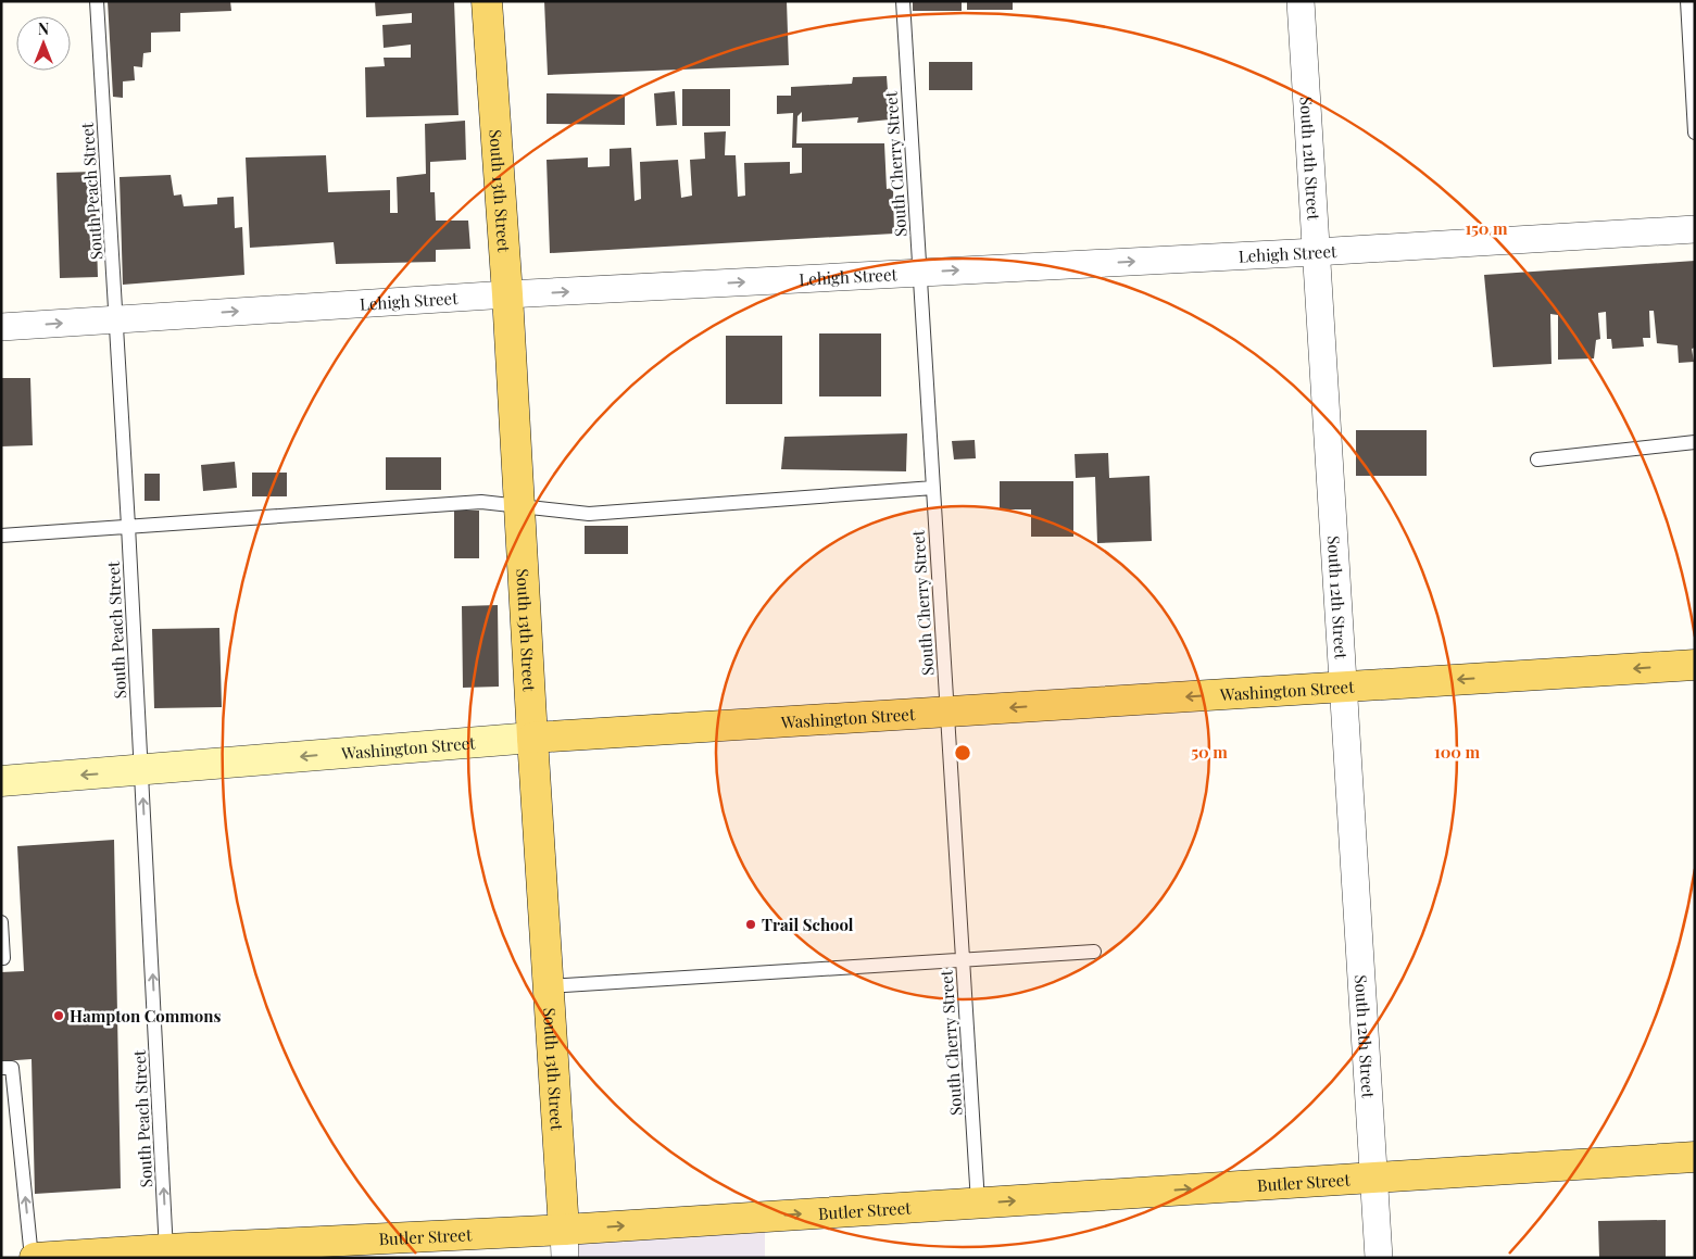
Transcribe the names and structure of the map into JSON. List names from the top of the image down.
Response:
{
  "streets": {
    "main road": ["South 13th Street", "Washington Street", "Butler Street"],
    "street": ["South 12th Street", "Lehigh Street"],
    "lane": ["South Cherry Street", "South Peach Street"]
  },
  "crossings": [
    ["South 12th Street", "Lehigh Street"],
    ["South 12th Street", "Washington Street"],
    ["South 12th Street", "Butler Street"],
    ["South Cherry Street", "Lehigh Street"],
    ["South Cherry Street", "Washington Street"],
    ["South Cherry Street", "Butler Street"],
    ["South 13th Street", "Lehigh Street"],
    ["South 13th Street", "Washington Street"],
    ["South 13th Street", "Butler Street"],
    ["South Peach Street", "Lehigh Street"],
    ["South Peach Street", "Washington Street"],
    ["South Peach Street", "Butler Street"]
  ],
  "one_way": [
    "South Peach Street",
    "Lehigh Street",
    "Washington Street",
    "Butler Street"
  ],
  "places": ["Trail School", "Hampton Commons"],
  "north": "top",
  "rings": ["150 m", "50 m", "100 m"]
}
